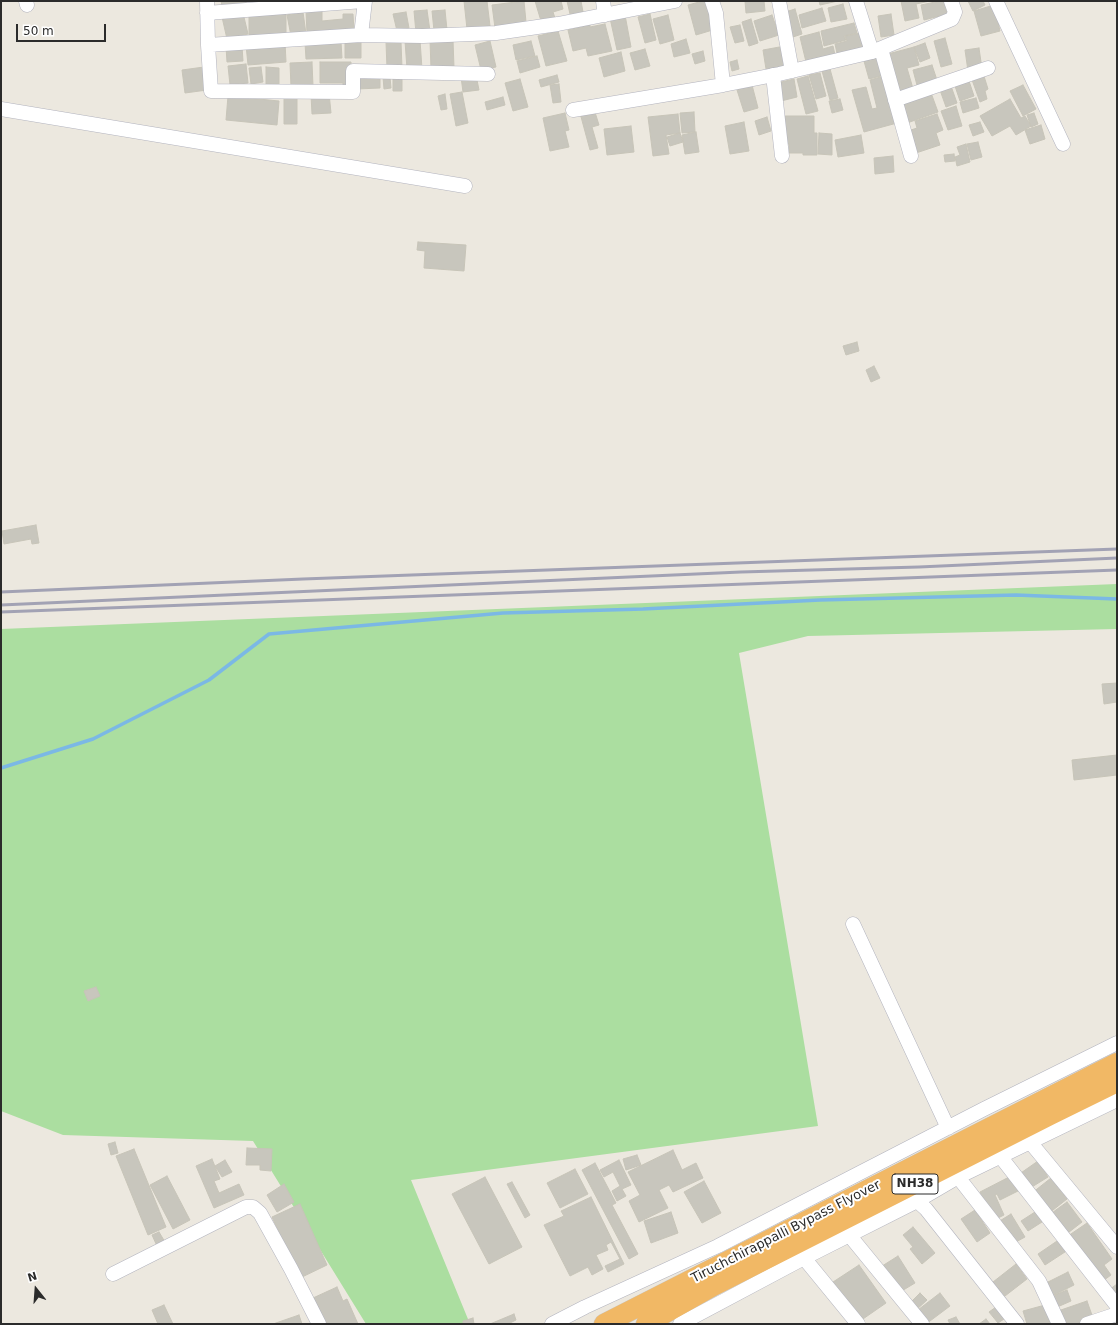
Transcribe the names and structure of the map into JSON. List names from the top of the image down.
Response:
{
  "streets": {
    "highway": ["NH38", "Tiruchchirappalli Bypass Flyover"]
  },
  "scale_bar": "50 m",
  "north": "top"
}
